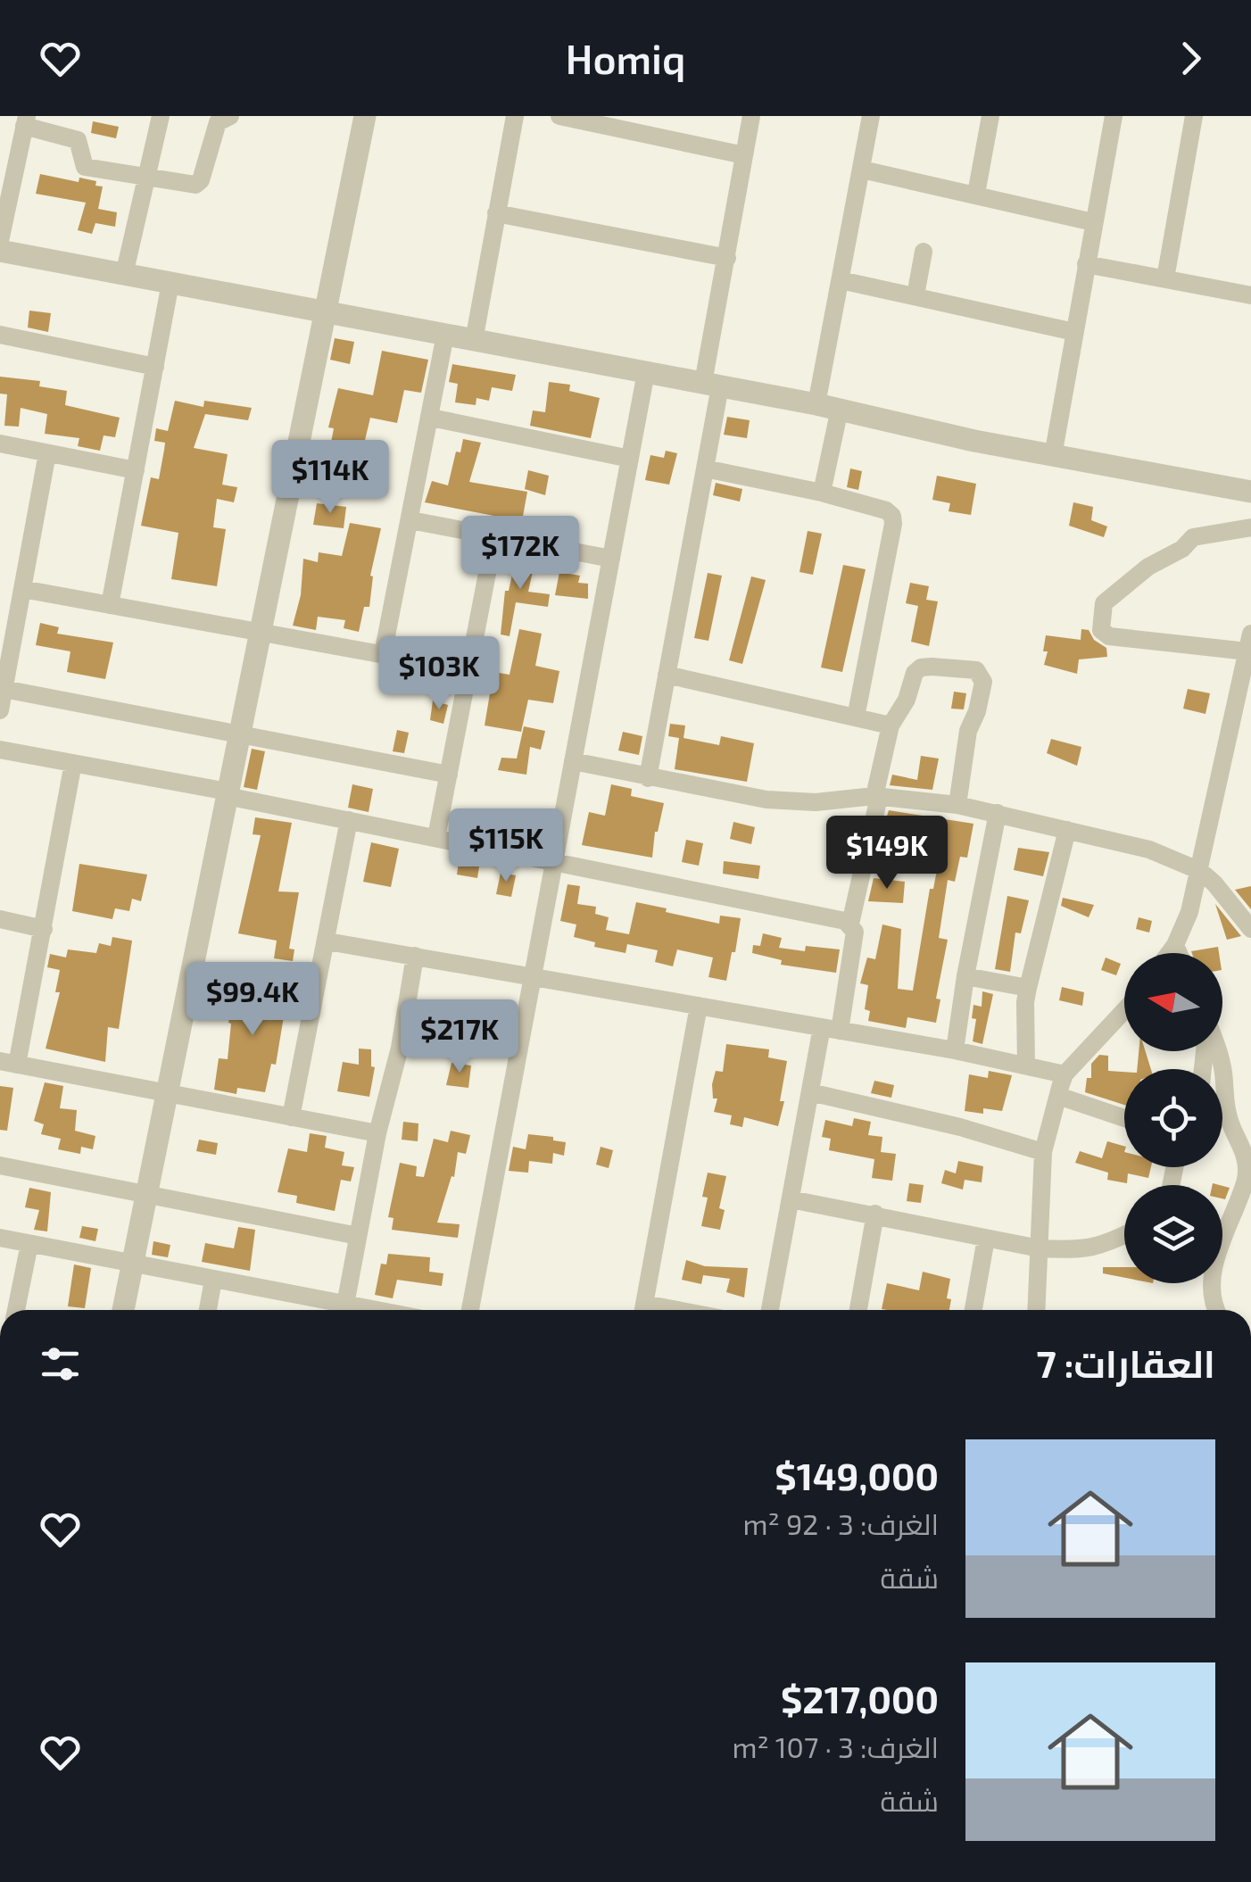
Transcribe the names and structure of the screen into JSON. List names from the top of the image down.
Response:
{
  "north": "left",
  "page": {
    "header": "Homiq",
    "price": [
      "$114K",
      "$172K",
      "$103K",
      "$115K",
      "$149K",
      "$99.4K",
      "$217K"
    ],
    "heading": "العقارات: 7",
    "list": [
      {
        "name": "$149,000",
        "note": "الغرف: 3 · 92 m² · شقة"
      },
      {
        "name": "$217,000",
        "note": "الغرف: 3 · 107 m² · شقة"
      }
    ]
  }
}
